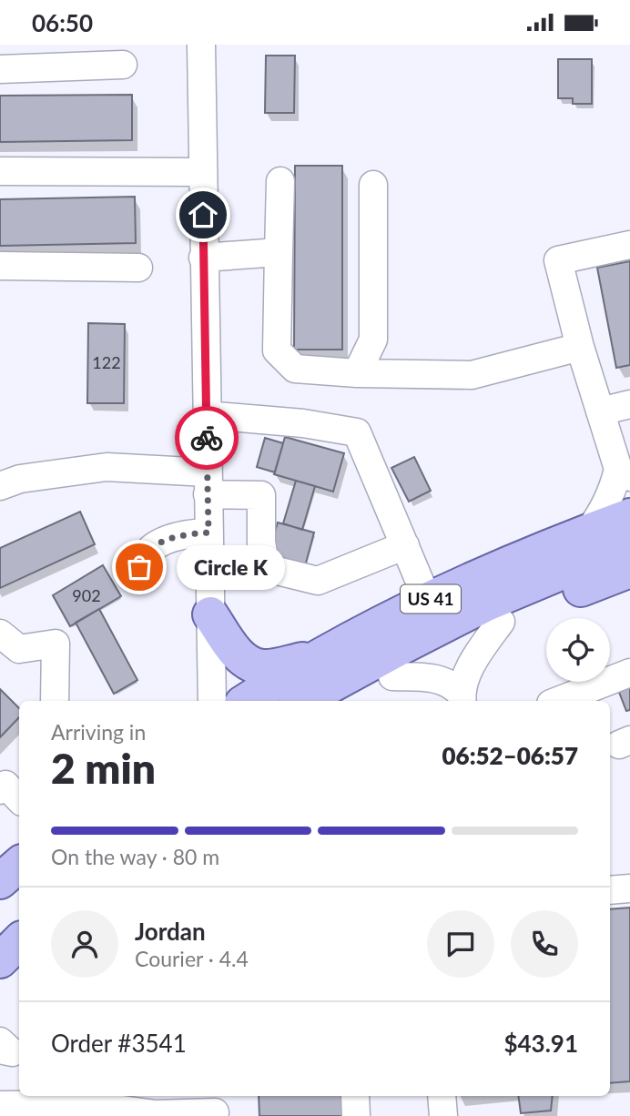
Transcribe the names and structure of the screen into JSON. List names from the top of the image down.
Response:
{
  "streets": {
    "main road": ["US 41"]
  },
  "places": ["Circle K"],
  "house_numbers": ["122", "902"],
  "page": {
    "status": "06:50",
    "bubble": "Circle K",
    "heading": ["2 min", "Arriving in", "06:52–06:57"],
    "panel": [
      "Jordan",
      "Courier · 4.4",
      "Order #3541",
      "$43.91"
    ],
    "bar": "On the way · 80 m"
  }
}
